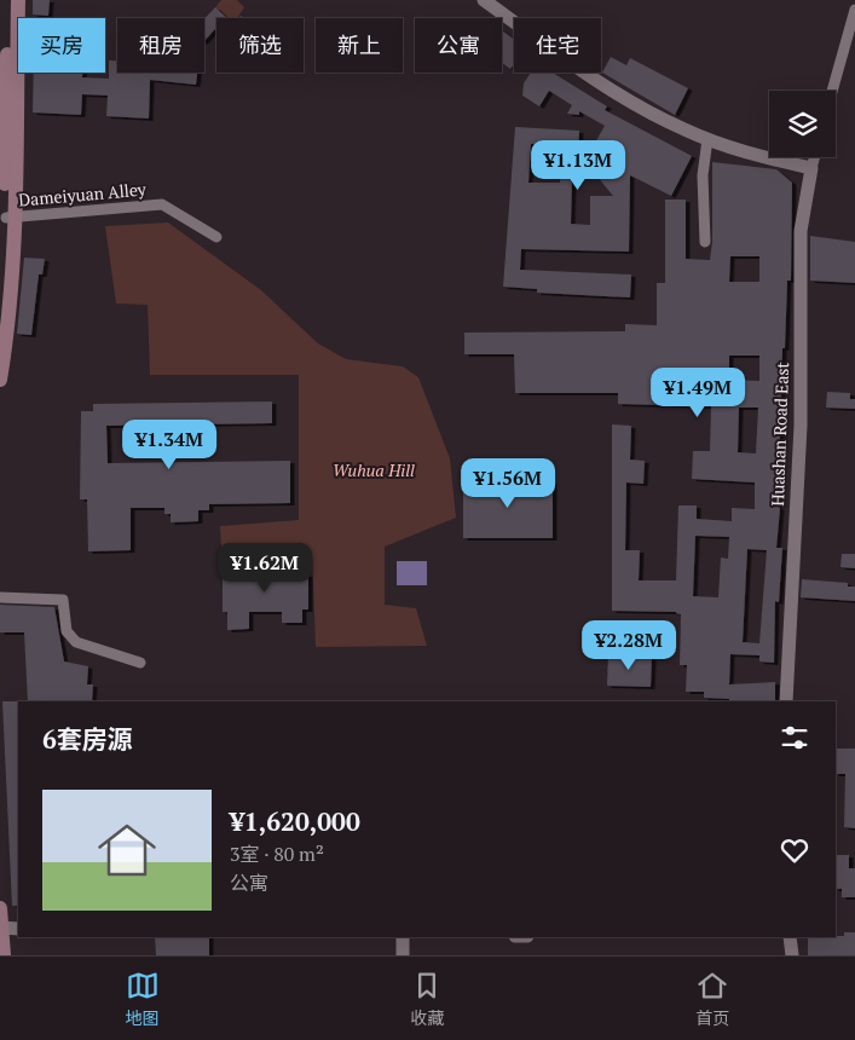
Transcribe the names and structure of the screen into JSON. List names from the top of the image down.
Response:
{
  "streets": {
    "street": ["Dameiyuan Alley", "Huashan Road East"]
  },
  "parks": ["Wuhua Hill"],
  "page": {
    "chip": [
      "买房",
      "租房",
      "筛选",
      "新上",
      "公寓",
      "住宅"
    ],
    "price": [
      "¥1.13M",
      "¥1.49M",
      "¥1.34M",
      "¥1.56M",
      "¥1.62M",
      "¥2.28M"
    ],
    "heading": "6套房源",
    "list": [
      {
        "name": "¥1,620,000",
        "note": "3室 · 80 m² · 公寓"
      }
    ],
    "tabs": ["地图", "收藏", "首页"]
  }
}
